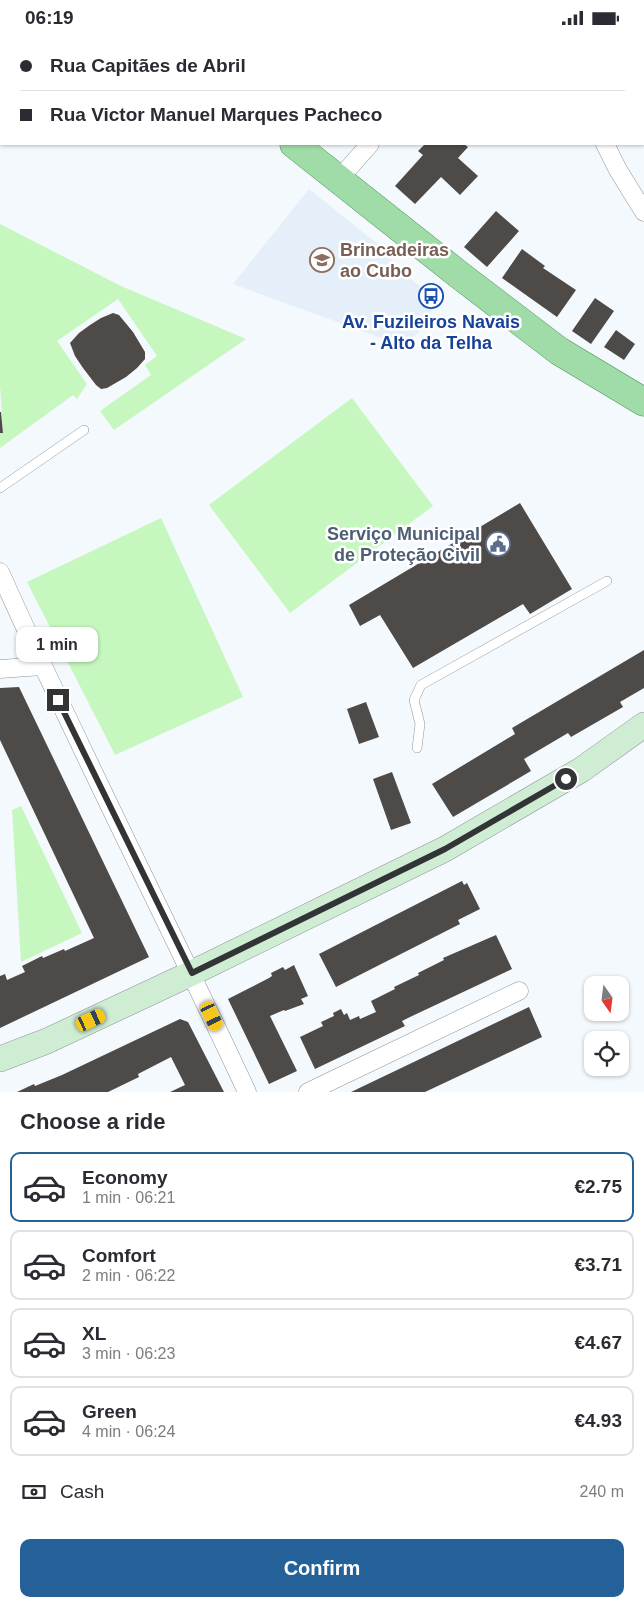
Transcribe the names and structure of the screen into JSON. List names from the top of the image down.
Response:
{
  "places": {
    "school or university": ["Brincadeiras ao Cubo"],
    "bus stop": ["Av. Fuzileiros Navais - Alto da Telha"],
    "public building": ["Serviço Municipal de Proteção Civil"]
  },
  "north": "bottom",
  "page": {
    "status": "06:19",
    "banner": ["Rua Capitães de Abril", "Rua Victor Manuel Marques Pacheco"],
    "bubble": "1 min",
    "heading": "Choose a ride",
    "list": [
      {
        "name": "Economy",
        "note": "1 min · 06:21",
        "value": "€2.75"
      },
      {
        "name": "Comfort",
        "note": "2 min · 06:22",
        "value": "€3.71"
      },
      {
        "name": "XL",
        "note": "3 min · 06:23",
        "value": "€4.67"
      },
      {
        "name": "Green",
        "note": "4 min · 06:24",
        "value": "€4.93"
      }
    ],
    "pay": ["Cash", "240 m"],
    "buttons": "Confirm"
  }
}
